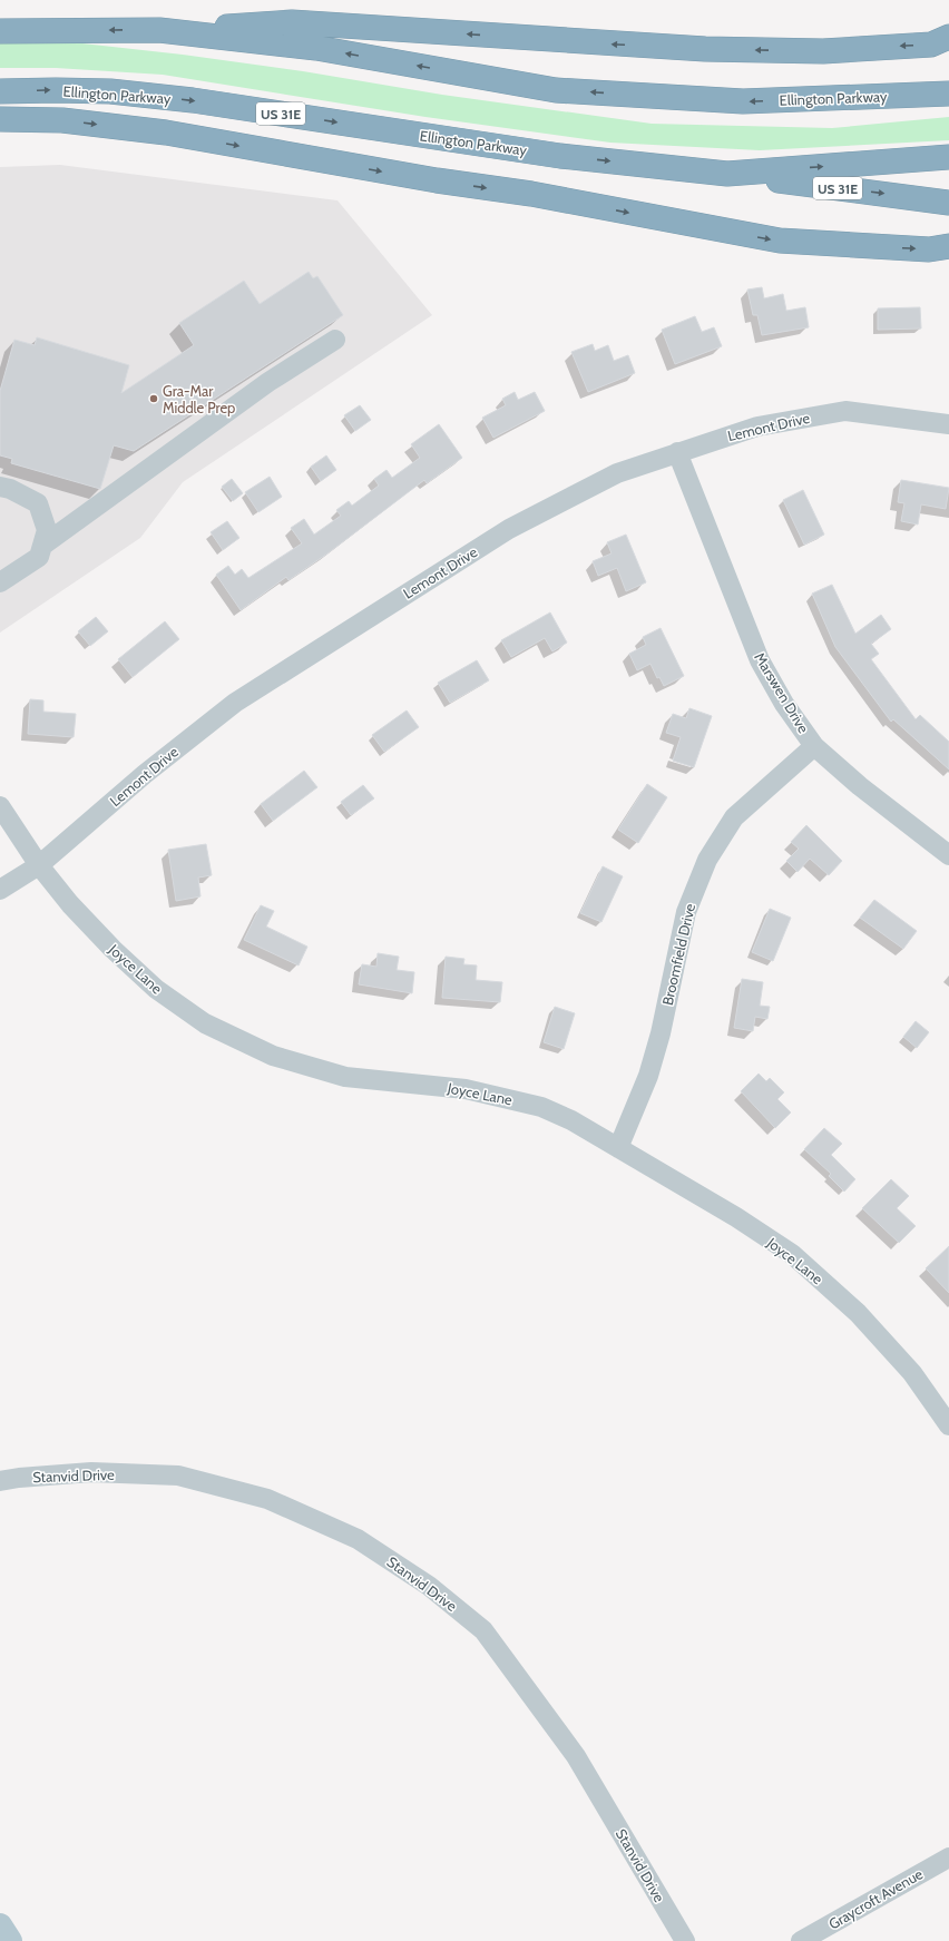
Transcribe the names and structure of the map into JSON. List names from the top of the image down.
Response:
{
  "streets": {
    "highway": ["Ellington Parkway", "US 31E"],
    "street": [
      "Lemont Drive",
      "Marswen Drive",
      "Broomfield Drive",
      "Joyce Lane",
      "Stanvid Drive",
      "Graycroft Avenue"
    ]
  },
  "crossings": [
    ["Ellington Parkway", "US 31E"],
    ["Lemont Drive", "Marswen Drive"],
    ["Lemont Drive", "Joyce Lane"],
    ["Marswen Drive", "Broomfield Drive"],
    ["Broomfield Drive", "Joyce Lane"]
  ],
  "places": ["Gra-Mar Middle Prep"]
}
